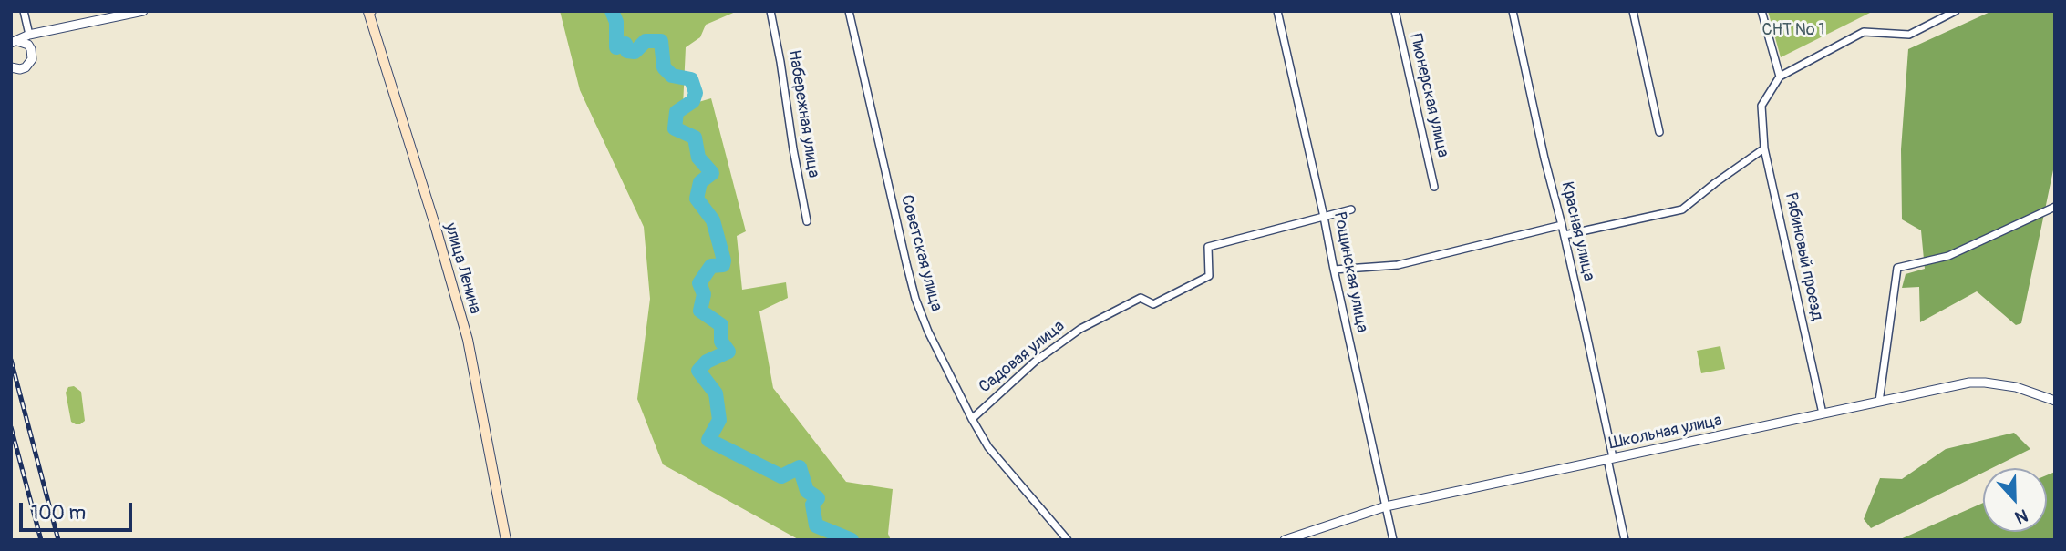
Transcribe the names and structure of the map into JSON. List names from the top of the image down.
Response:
{
  "streets": {
    "main road": ["улица Ленина"],
    "street": [
      "Пионерская улица",
      "Набережная улица",
      "Красная улица",
      "Советская улица",
      "Рябиновый проезд",
      "Рощинская улица",
      "Садовая улица",
      "Школьная улица"
    ]
  },
  "crossings": [
    ["Красная улица", "Школьная улица"],
    ["Советская улица", "Садовая улица"],
    ["Рябиновый проезд", "Школьная улица"],
    ["Рощинская улица", "Садовая улица"],
    ["Рощинская улица", "Школьная улица"]
  ],
  "parks": ["СНТ № 1"],
  "scale_bar": "100 m",
  "north": "bottom"
}
